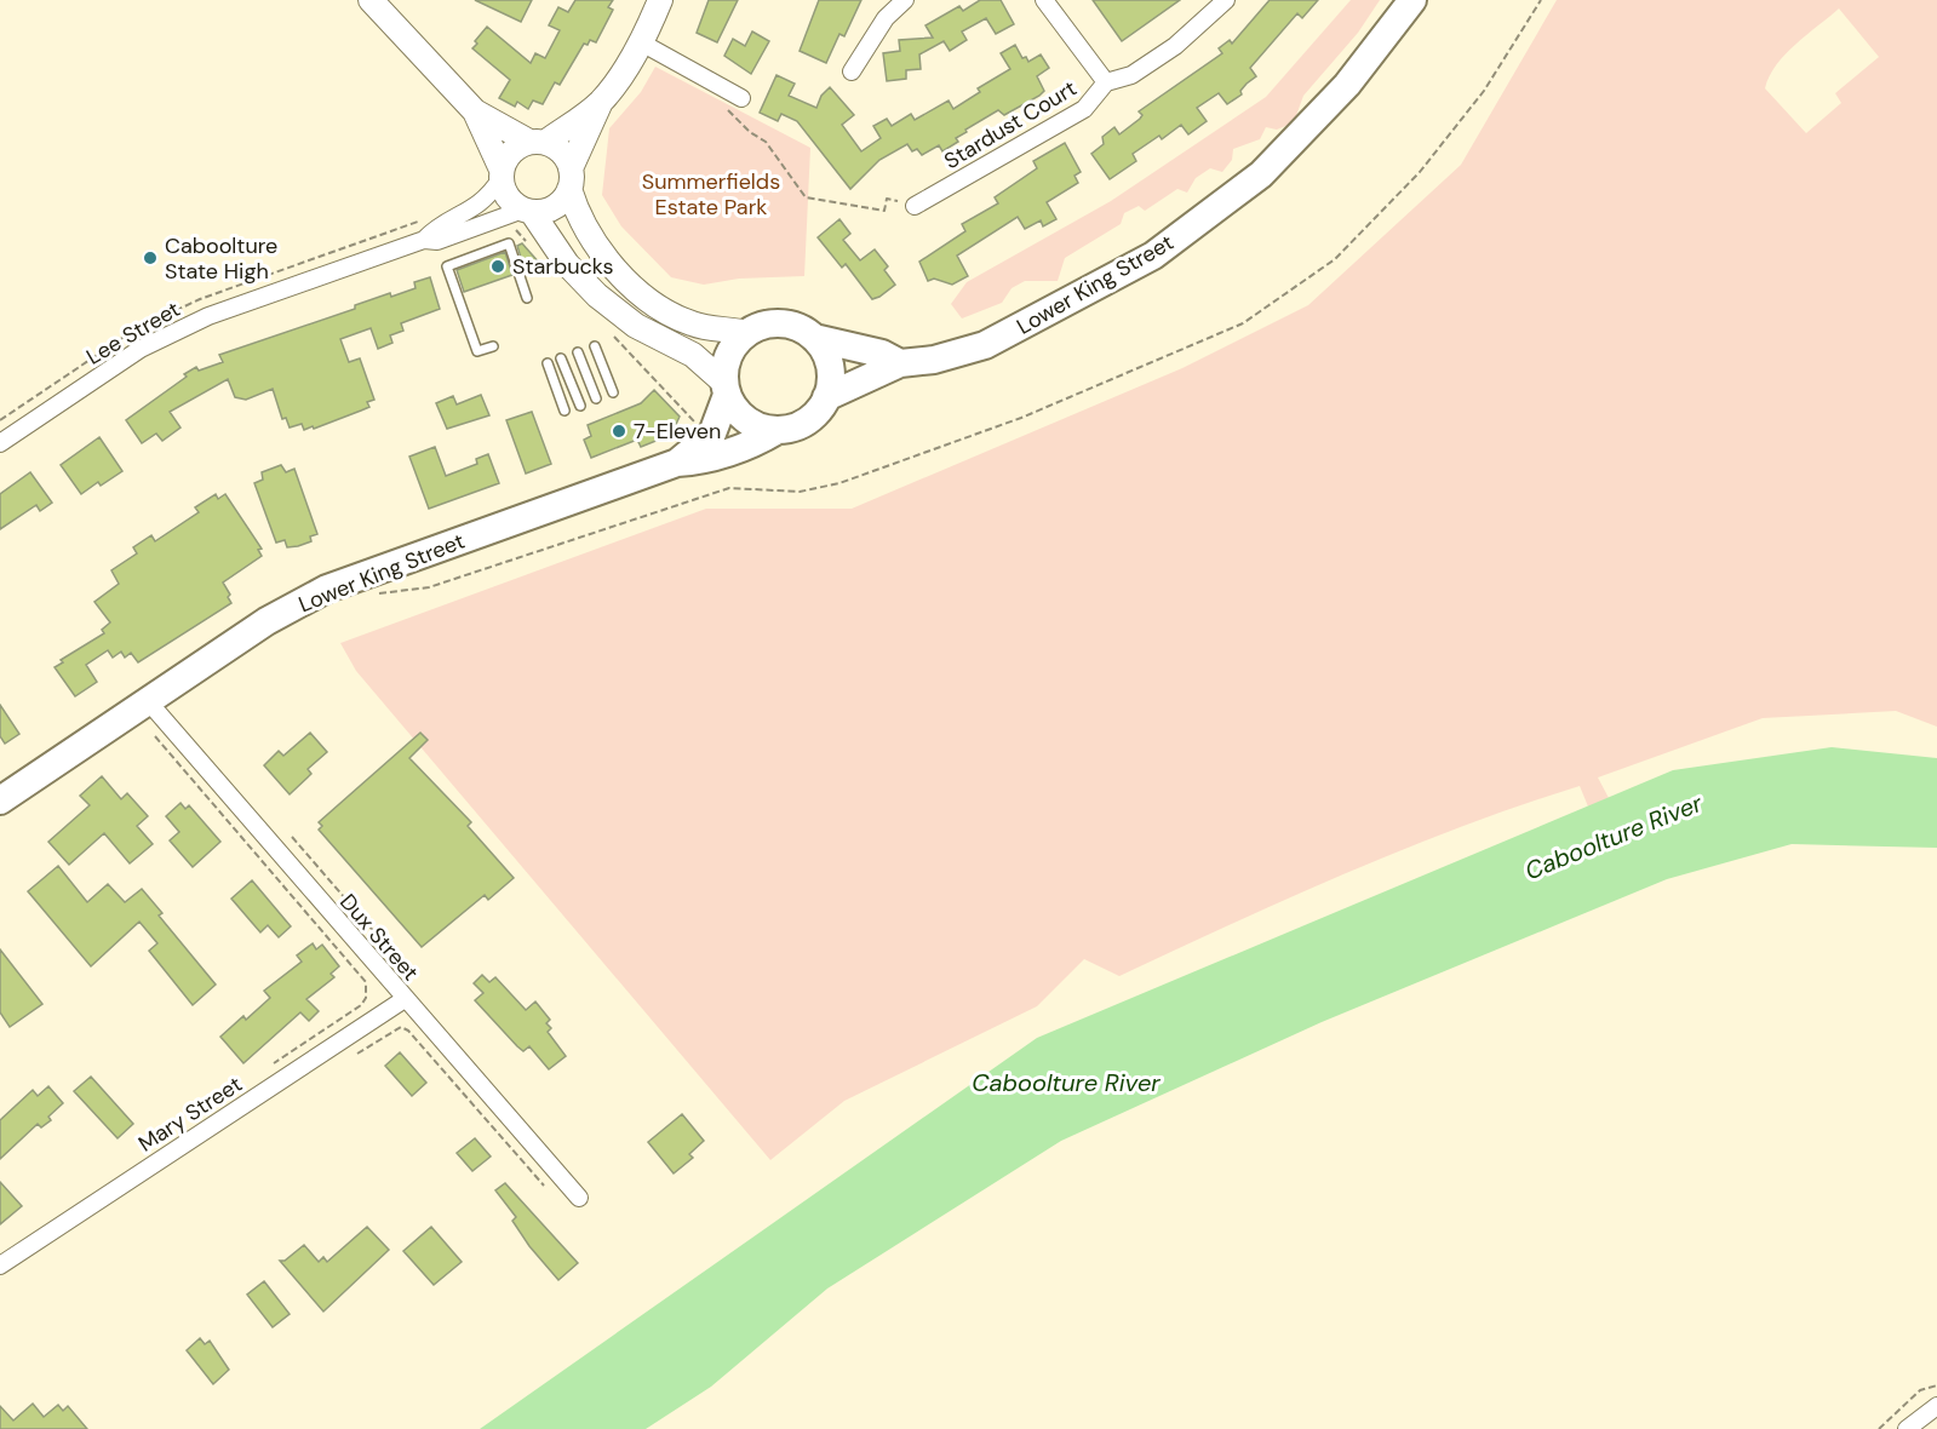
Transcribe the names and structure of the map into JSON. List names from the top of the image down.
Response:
{
  "streets": {
    "main road": ["Lower King Street"],
    "street": [
      "Stardust Court",
      "Lee Street",
      "Dux Street",
      "Mary Street"
    ]
  },
  "crossings": [
    ["Lower King Street", "Dux Street"],
    ["Dux Street", "Mary Street"]
  ],
  "water": ["Caboolture River"],
  "parks": ["Summerfields Estate Park"],
  "places": ["Caboolture State High", "Starbucks", "7-Eleven"]
}
